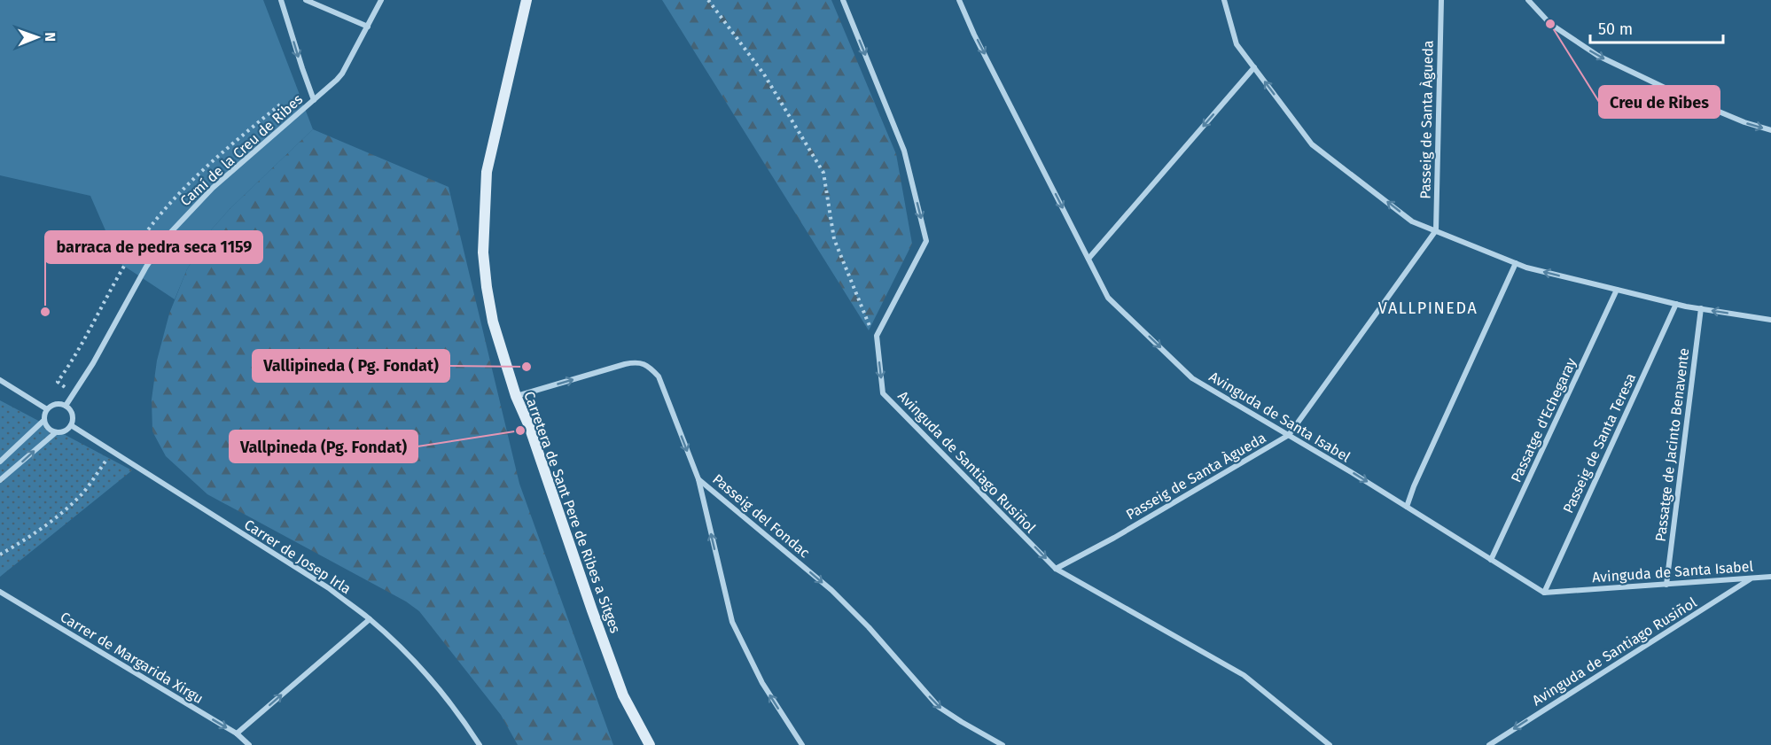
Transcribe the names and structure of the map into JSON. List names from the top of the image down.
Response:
{
  "streets": {
    "street": [
      "Passeig de Santa Àgueda",
      "Camí de la Creu de Ribes",
      "Avinguda de Santa Isabel",
      "Passatge d'Echegaray",
      "Passeig de Santa Teresa",
      "Passatge de Jacinto Benavente",
      "Avinguda de Santiago Rusiñol",
      "Carretera de Sant Pere de Ribes a Sitges",
      "Passeig del Fondac",
      "Carrer de Josep Irla",
      "Carrer de Margarida Xirgu"
    ]
  },
  "crossings": [
    ["Passeig de Santa Àgueda", "Avinguda de Santa Isabel"],
    ["Passeig de Santa Àgueda", "Avinguda de Santiago Rusiñol"],
    ["Camí de la Creu de Ribes", "Carrer de Josep Irla"],
    ["Avinguda de Santa Isabel", "Passatge d'Echegaray"],
    ["Avinguda de Santa Isabel", "Passeig de Santa Teresa"],
    ["Avinguda de Santa Isabel", "Passatge de Jacinto Benavente"],
    ["Avinguda de Santa Isabel", "Avinguda de Santiago Rusiñol"],
    ["Carretera de Sant Pere de Ribes a Sitges", "Passeig del Fondac"]
  ],
  "one_way": ["Avinguda de Santa Isabel", "Passeig del Fondac", "Carrer de Margarida Xirgu"],
  "districts": ["VALLPINEDA"],
  "places": [
    "Creu de Ribes",
    "barraca de pedra seca 1159",
    "Vallipineda ( Pg. Fondat)",
    "Vallpineda (Pg. Fondat)"
  ],
  "scale_bar": "50 m",
  "north": "right"
}
